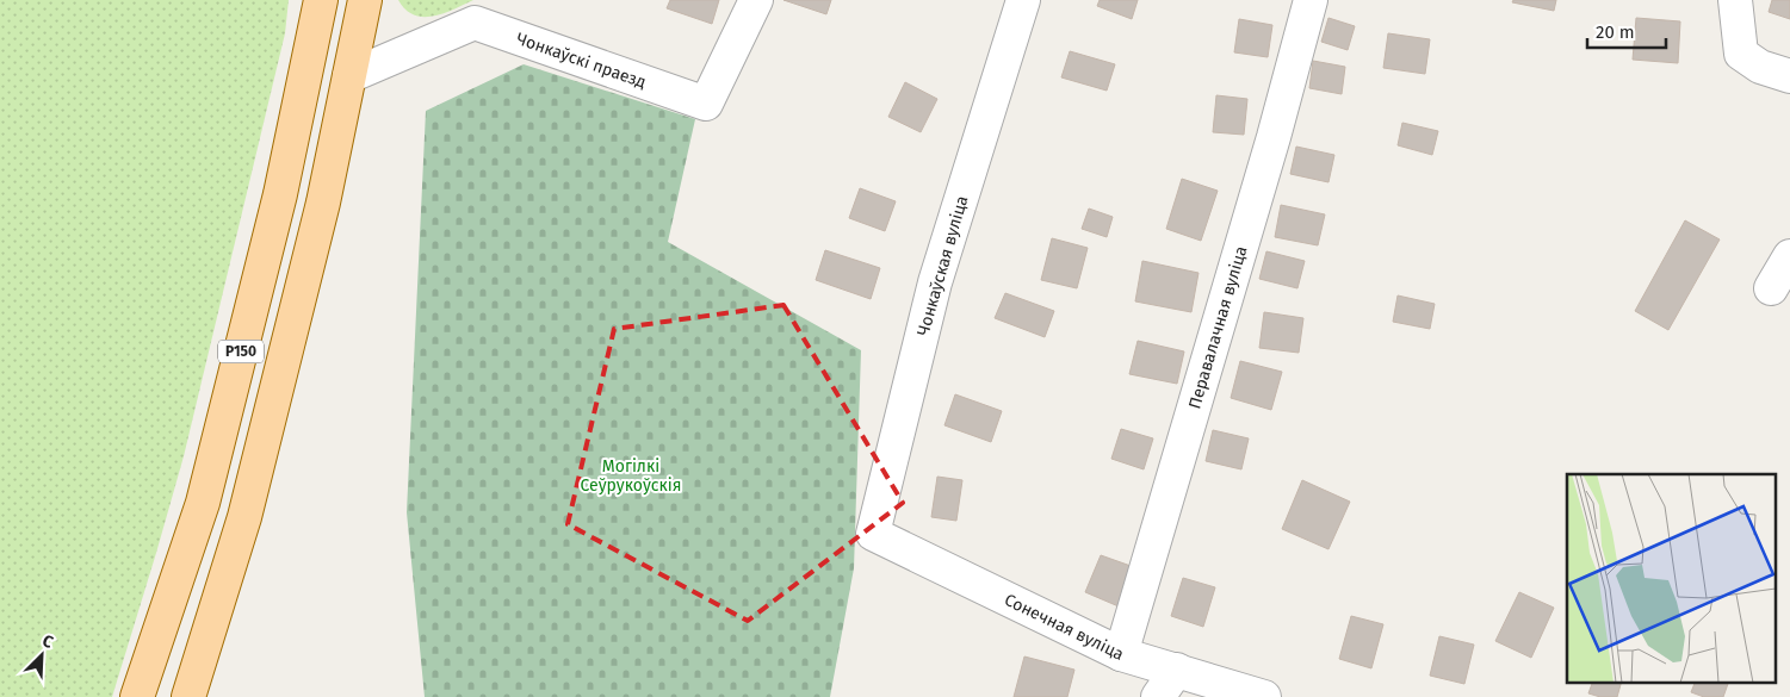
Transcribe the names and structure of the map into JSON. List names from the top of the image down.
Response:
{
  "streets": {
    "main road": ["Р150"],
    "street": [
      "Чонкаўскі праезд",
      "Чонкаўская вуліца",
      "Перавалачная вуліца",
      "Сонечная вуліца"
    ]
  },
  "crossings": [
    ["Чонкаўскі праезд", "Р150"],
    ["Чонкаўская вуліца", "Сонечная вуліца"],
    ["Перавалачная вуліца", "Сонечная вуліца"]
  ],
  "parks": ["Могілкі Сеўрукоўскія"],
  "scale_bar": "20 m",
  "north": "top right"
}
